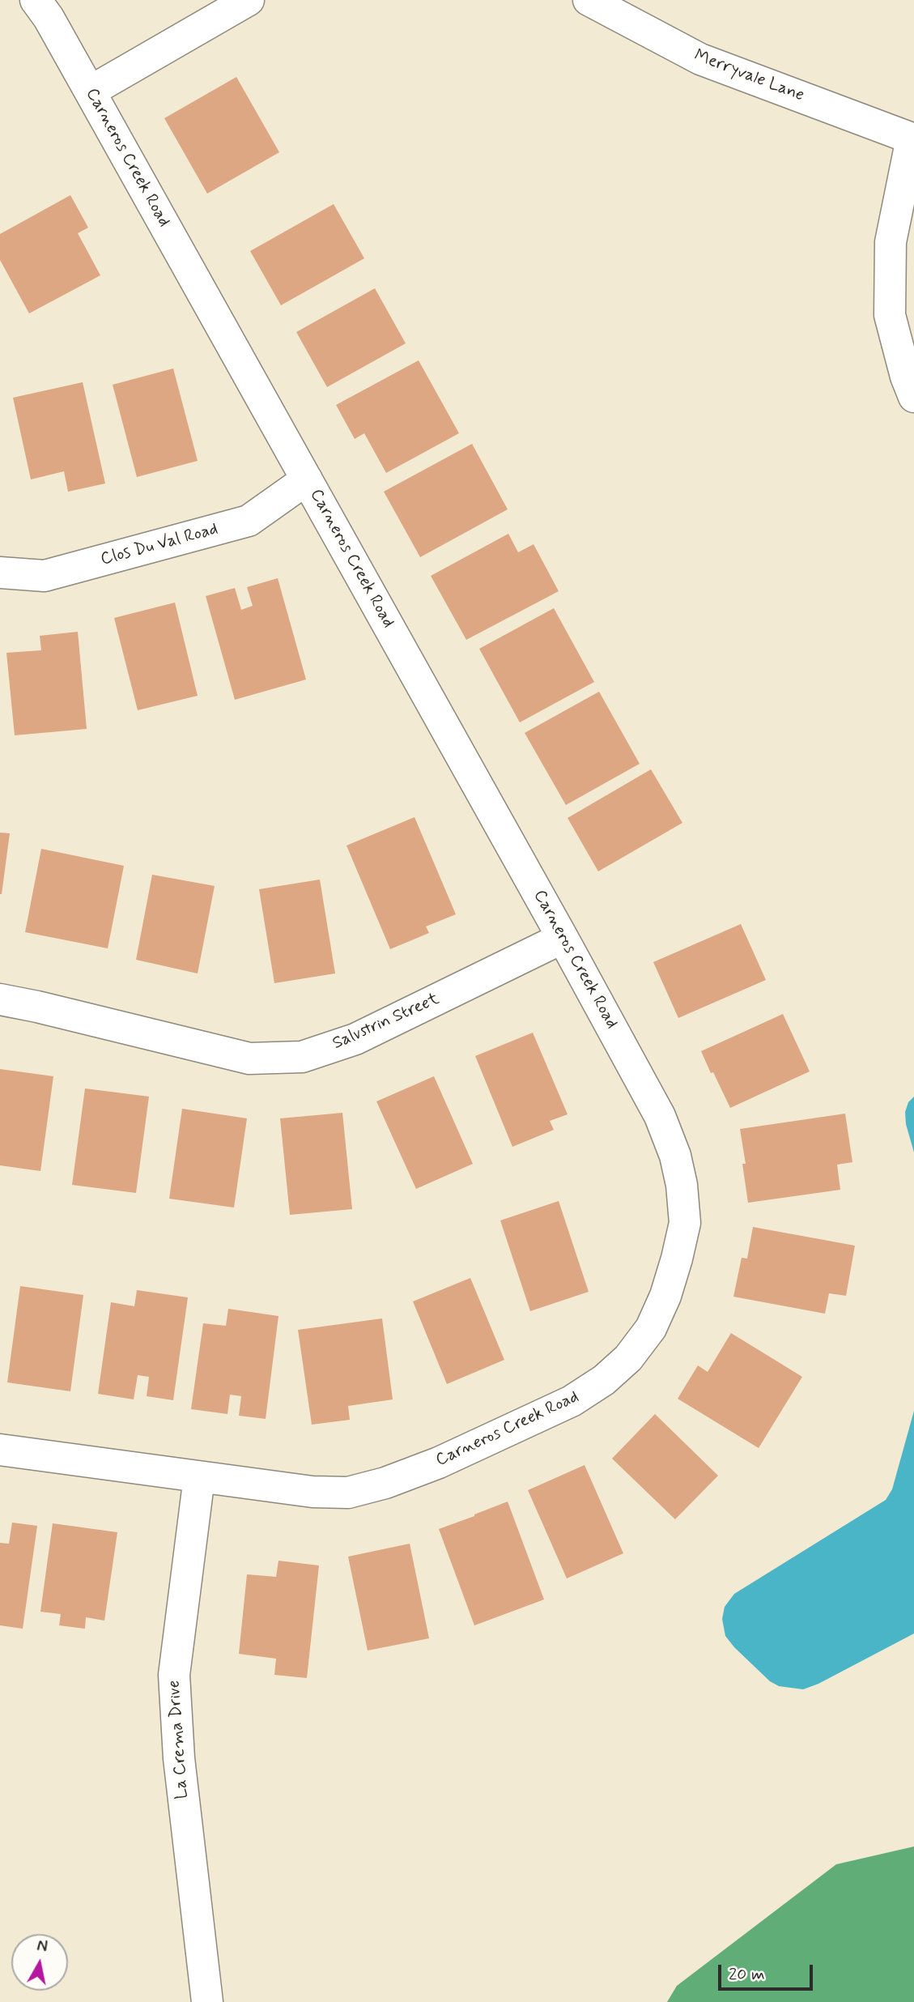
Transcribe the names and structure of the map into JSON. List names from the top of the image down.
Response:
{
  "streets": {
    "street": [
      "Merryvale Lane",
      "Carneros Creek Road",
      "Clos Du Val Road",
      "Salvstrin Street",
      "La Crema Drive"
    ]
  },
  "crossings": [
    ["Carneros Creek Road", "Clos Du Val Road"],
    ["Carneros Creek Road", "Salvstrin Street"],
    ["Carneros Creek Road", "La Crema Drive"]
  ],
  "scale_bar": "20 m",
  "north": "top"
}
